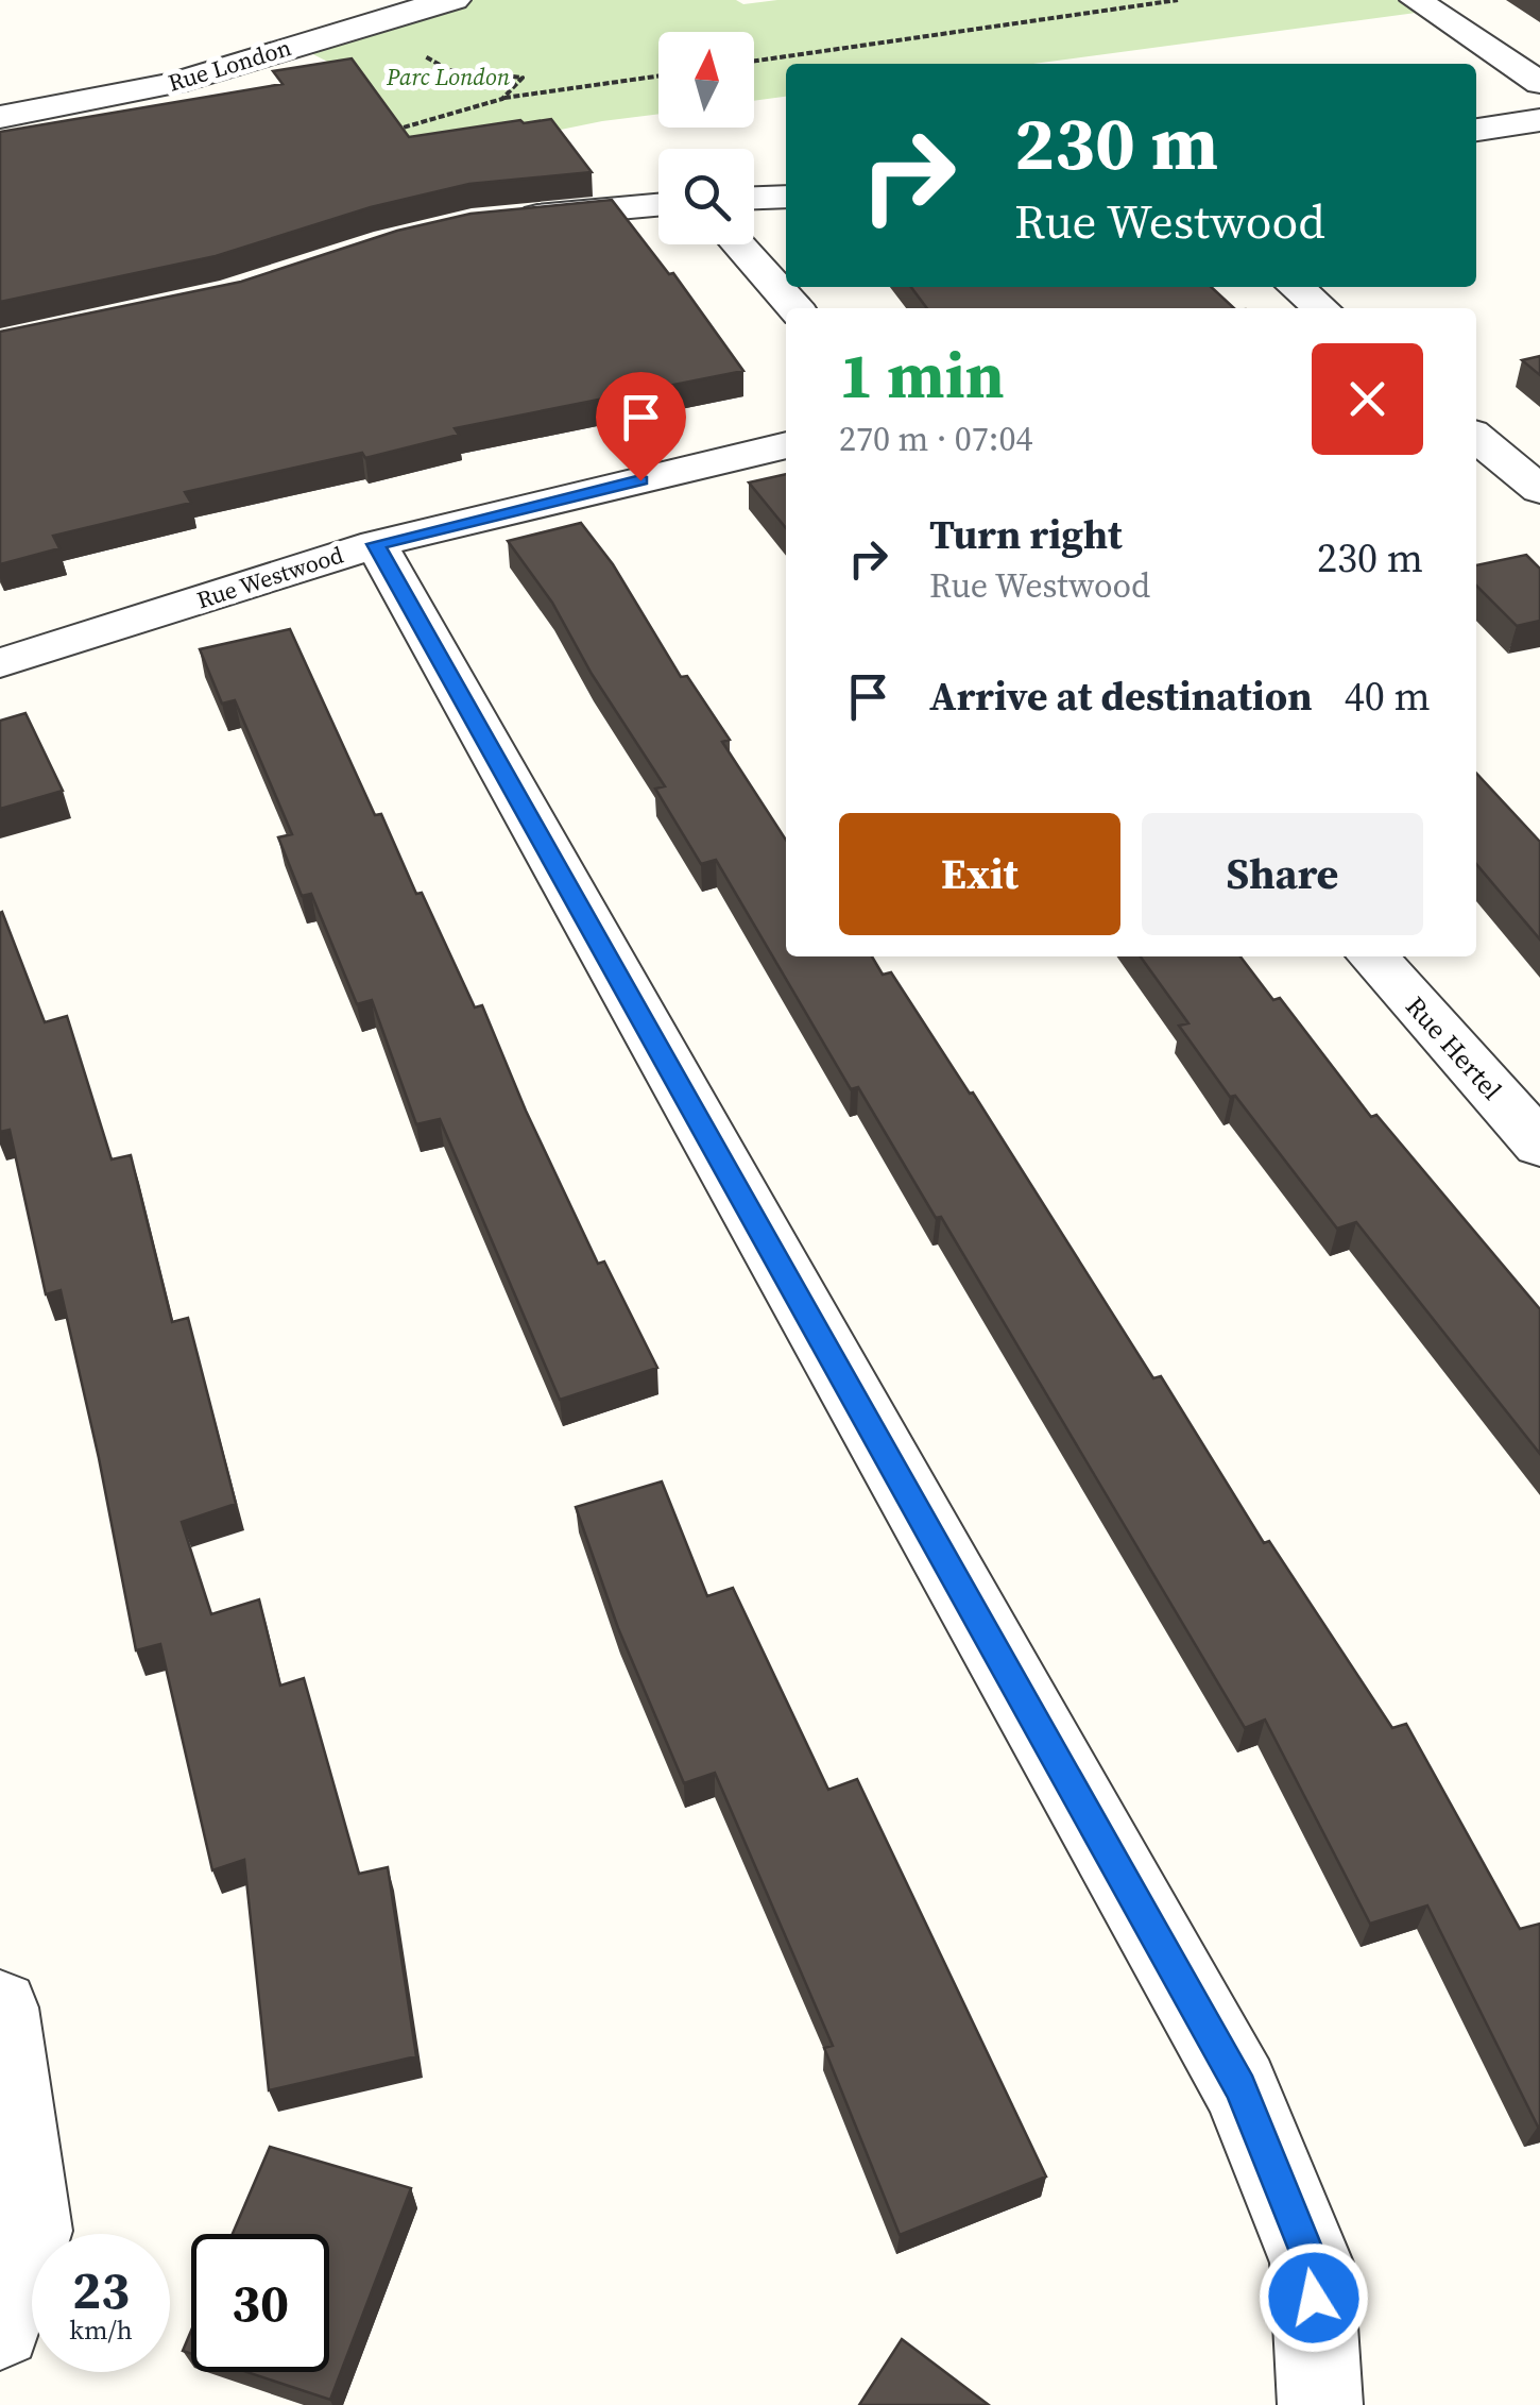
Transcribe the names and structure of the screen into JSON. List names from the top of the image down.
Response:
{
  "streets": {
    "street": ["Rue London", "Rue Westwood", "Rue Hertel"]
  },
  "parks": ["Parc London"],
  "north": "top",
  "page": {
    "turn": ["230 m", "Rue Westwood"],
    "heading": ["1 min", "270 m · 07:04"],
    "list": [
      {
        "name": "Turn right",
        "note": "Rue Westwood",
        "value": "230 m"
      },
      {
        "name": "Arrive at destination",
        "value": "40 m"
      }
    ],
    "buttons": ["Exit", "Share"],
    "speed": "23 km/h",
    "limit": "30"
  }
}
